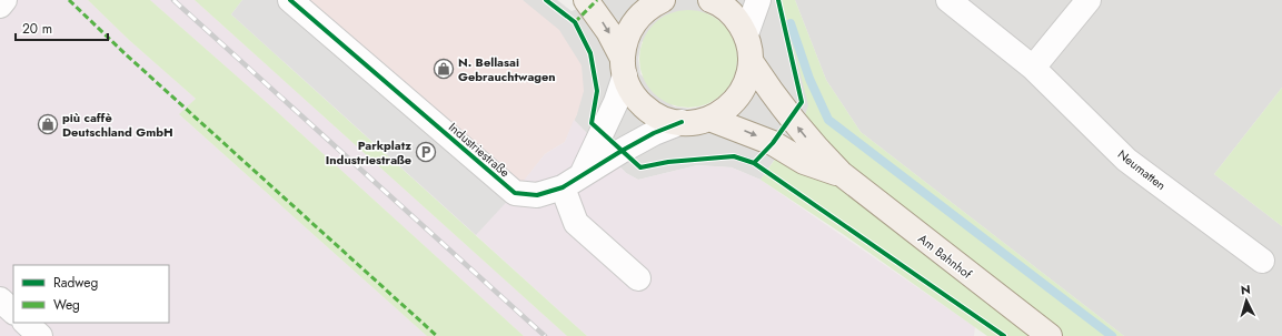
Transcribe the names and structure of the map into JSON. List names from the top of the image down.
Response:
{
  "streets": {
    "main road": ["Am Bahnhof"],
    "street": ["Industriestraße", "Neumatten"]
  },
  "crossings": [
    ["Industriestraße", "Am Bahnhof"]
  ],
  "places": {
    "shop": ["N. Bellasai Gebrauchtwagen", "più caffè Deutschland GmbH"],
    "parking": ["Parkplatz Industriestraße"]
  },
  "legend": ["Radweg", "Weg"],
  "scale_bar": "20 m",
  "north": "top"
}
